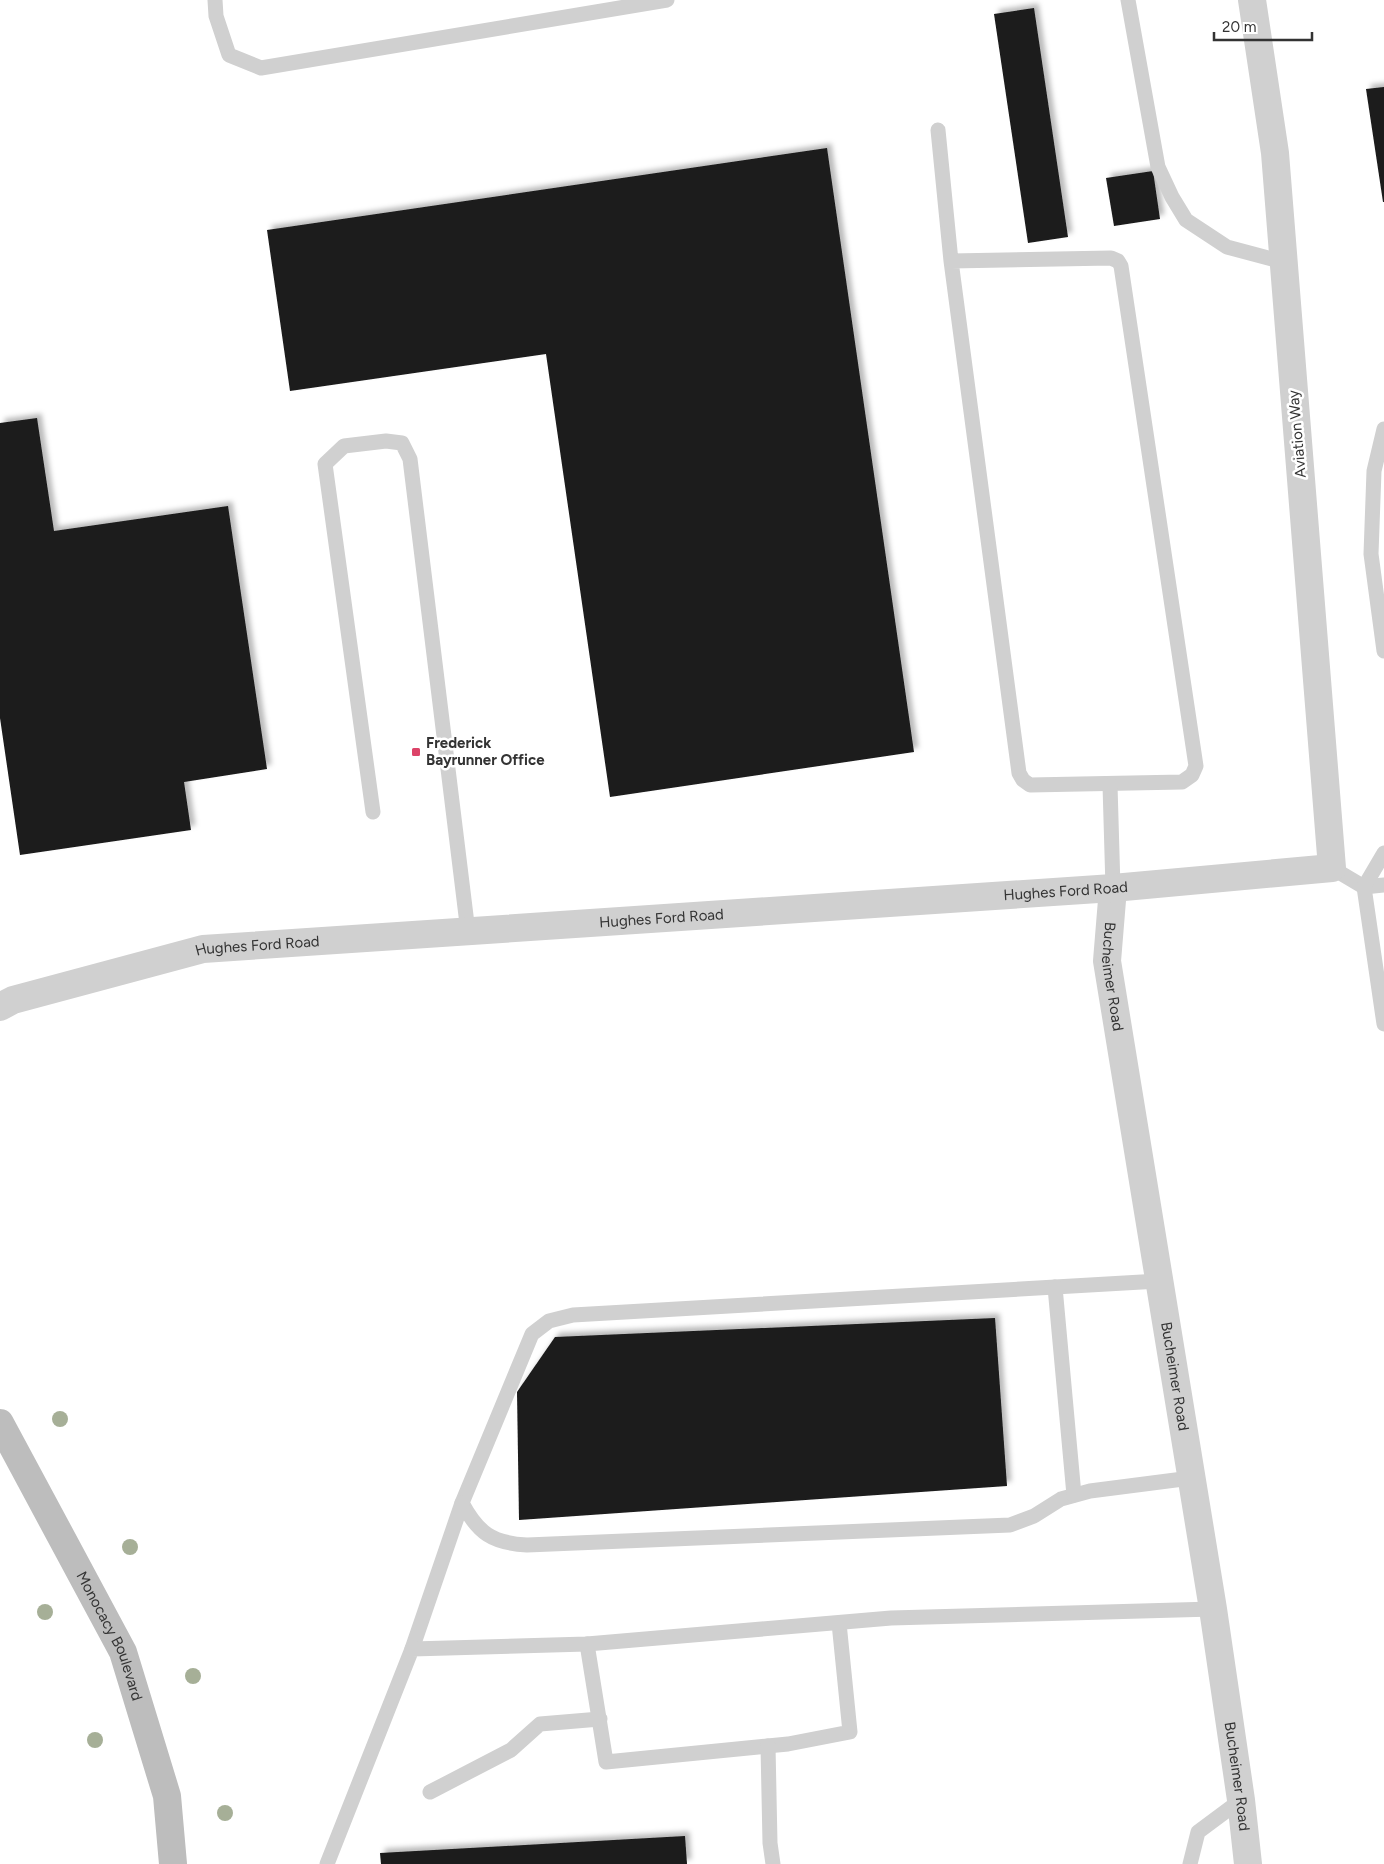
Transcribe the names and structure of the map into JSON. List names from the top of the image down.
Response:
{
  "streets": {
    "main road": ["Monocacy Boulevard"],
    "street": ["Aviation Way", "Hughes Ford Road", "Bucheimer Road"]
  },
  "crossings": [
    ["Aviation Way", "Hughes Ford Road"],
    ["Hughes Ford Road", "Bucheimer Road"]
  ],
  "places": {
    "transit": ["Frederick Bayrunner Office"]
  },
  "scale_bar": "20 m"
}
